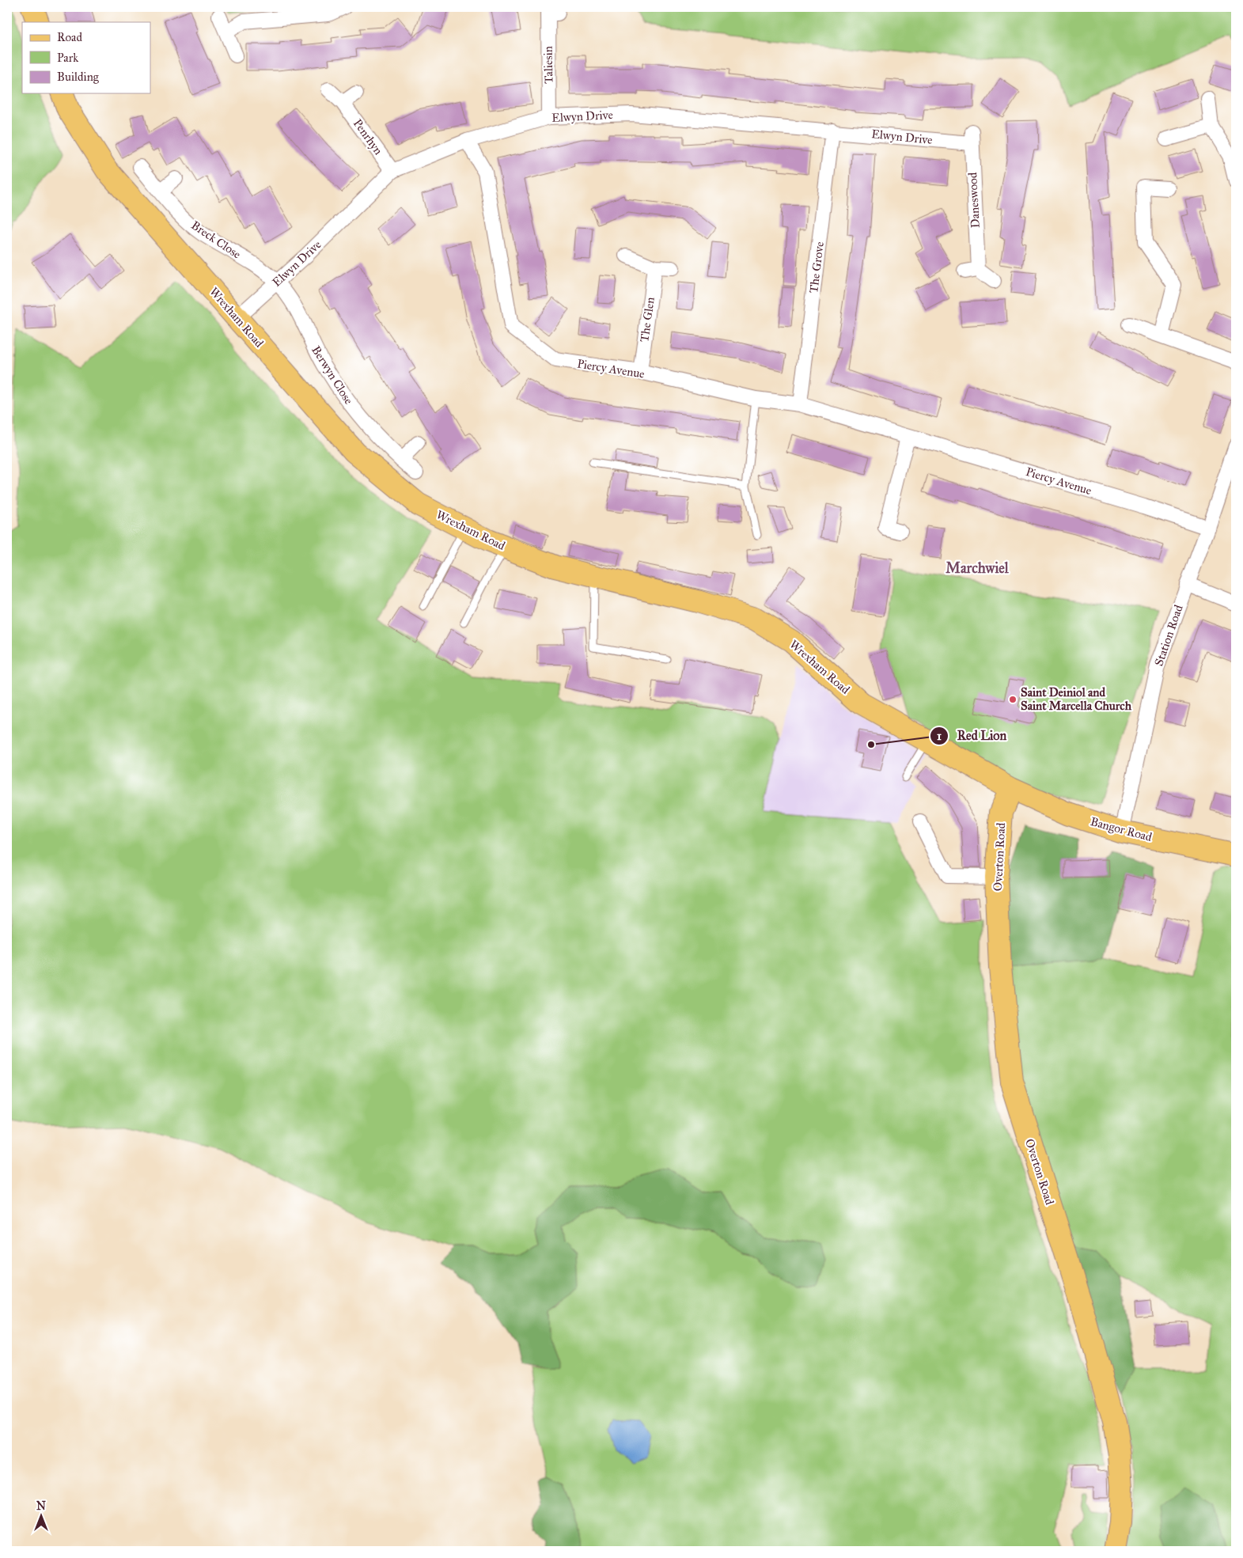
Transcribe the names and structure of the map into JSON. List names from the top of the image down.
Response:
{
  "streets": {
    "main road": ["Wrexham Road", "Bangor Road", "Overton Road"],
    "street": [
      "Taliesin",
      "Elwyn Drive",
      "Penrhyn",
      "Daneswood",
      "Breck Close",
      "The Grove",
      "The Glen",
      "Piercy Avenue",
      "Berwyn Close",
      "Station Road"
    ]
  },
  "crossings": [
    ["Taliesin", "Elwyn Drive"],
    ["Elwyn Drive", "Penrhyn"],
    ["Elwyn Drive", "Daneswood"],
    ["Elwyn Drive", "Breck Close"],
    ["Elwyn Drive", "The Grove"],
    ["Elwyn Drive", "Wrexham Road"],
    ["Elwyn Drive", "Piercy Avenue"],
    ["Elwyn Drive", "Berwyn Close"],
    ["Breck Close", "Berwyn Close"],
    ["The Grove", "Piercy Avenue"],
    ["Wrexham Road", "Bangor Road"],
    ["Wrexham Road", "Overton Road"],
    ["The Glen", "Piercy Avenue"],
    ["Piercy Avenue", "Station Road"],
    ["Station Road", "Bangor Road"],
    ["Bangor Road", "Overton Road"]
  ],
  "districts": ["Marchwiel"],
  "places": ["Saint Deiniol and Saint Marcella Church", "Red Lion"],
  "legend": ["Road", "Park", "Building"],
  "north": "top"
}
